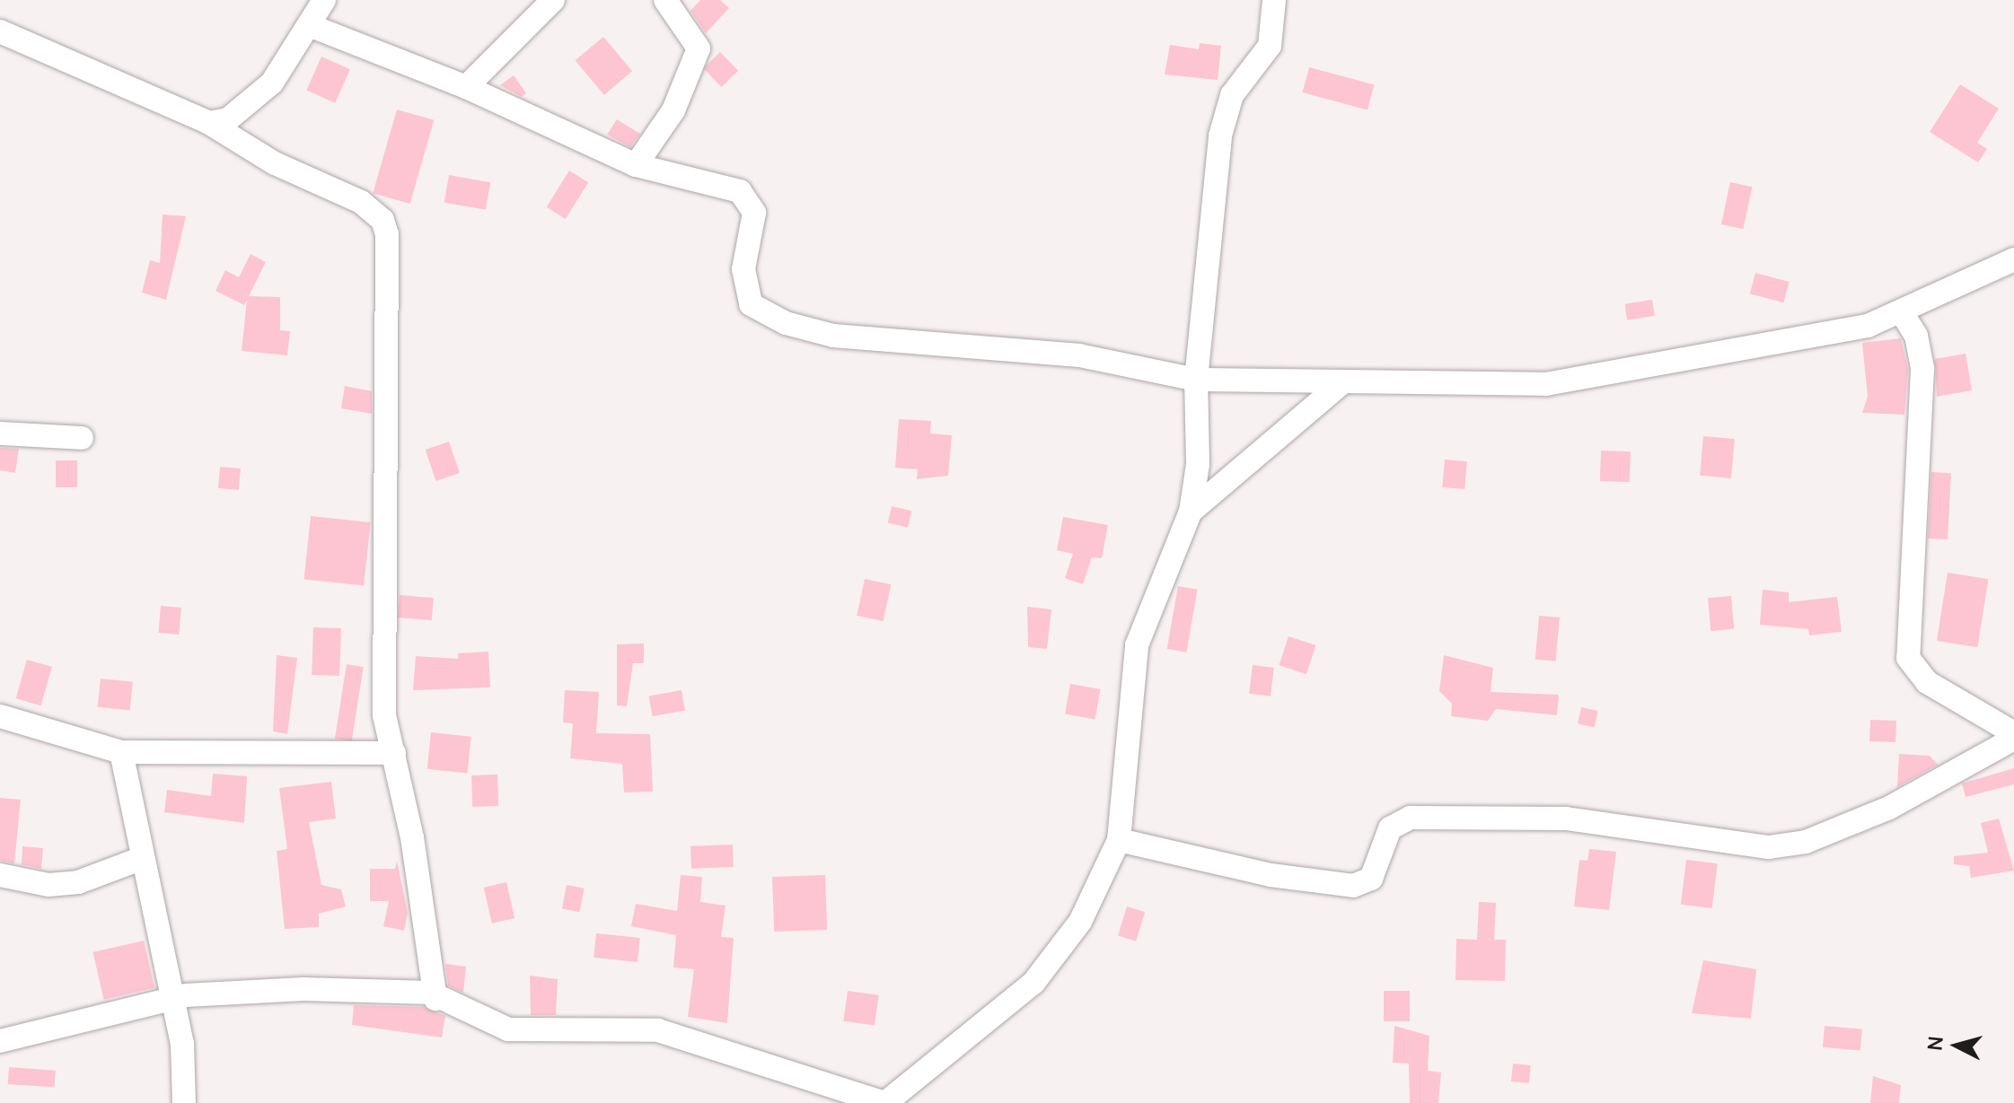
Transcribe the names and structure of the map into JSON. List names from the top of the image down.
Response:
{
  "north": "left"
}
